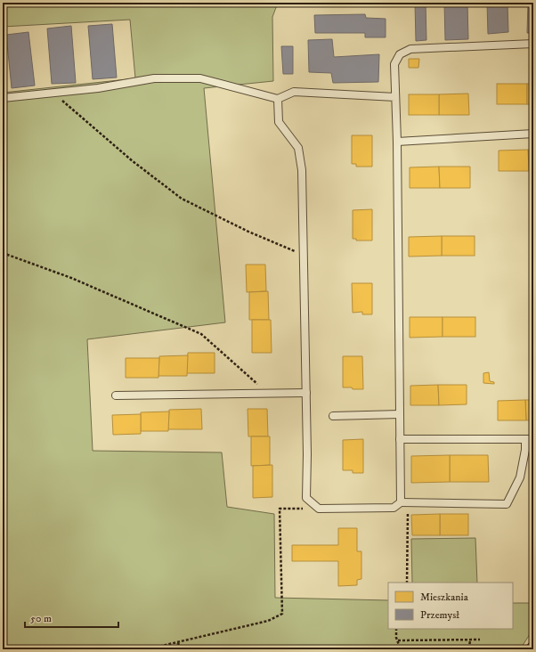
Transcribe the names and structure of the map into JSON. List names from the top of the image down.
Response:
{
  "legend": ["Mieszkania", "Przemysł"],
  "scale_bar": "50 m"
}
